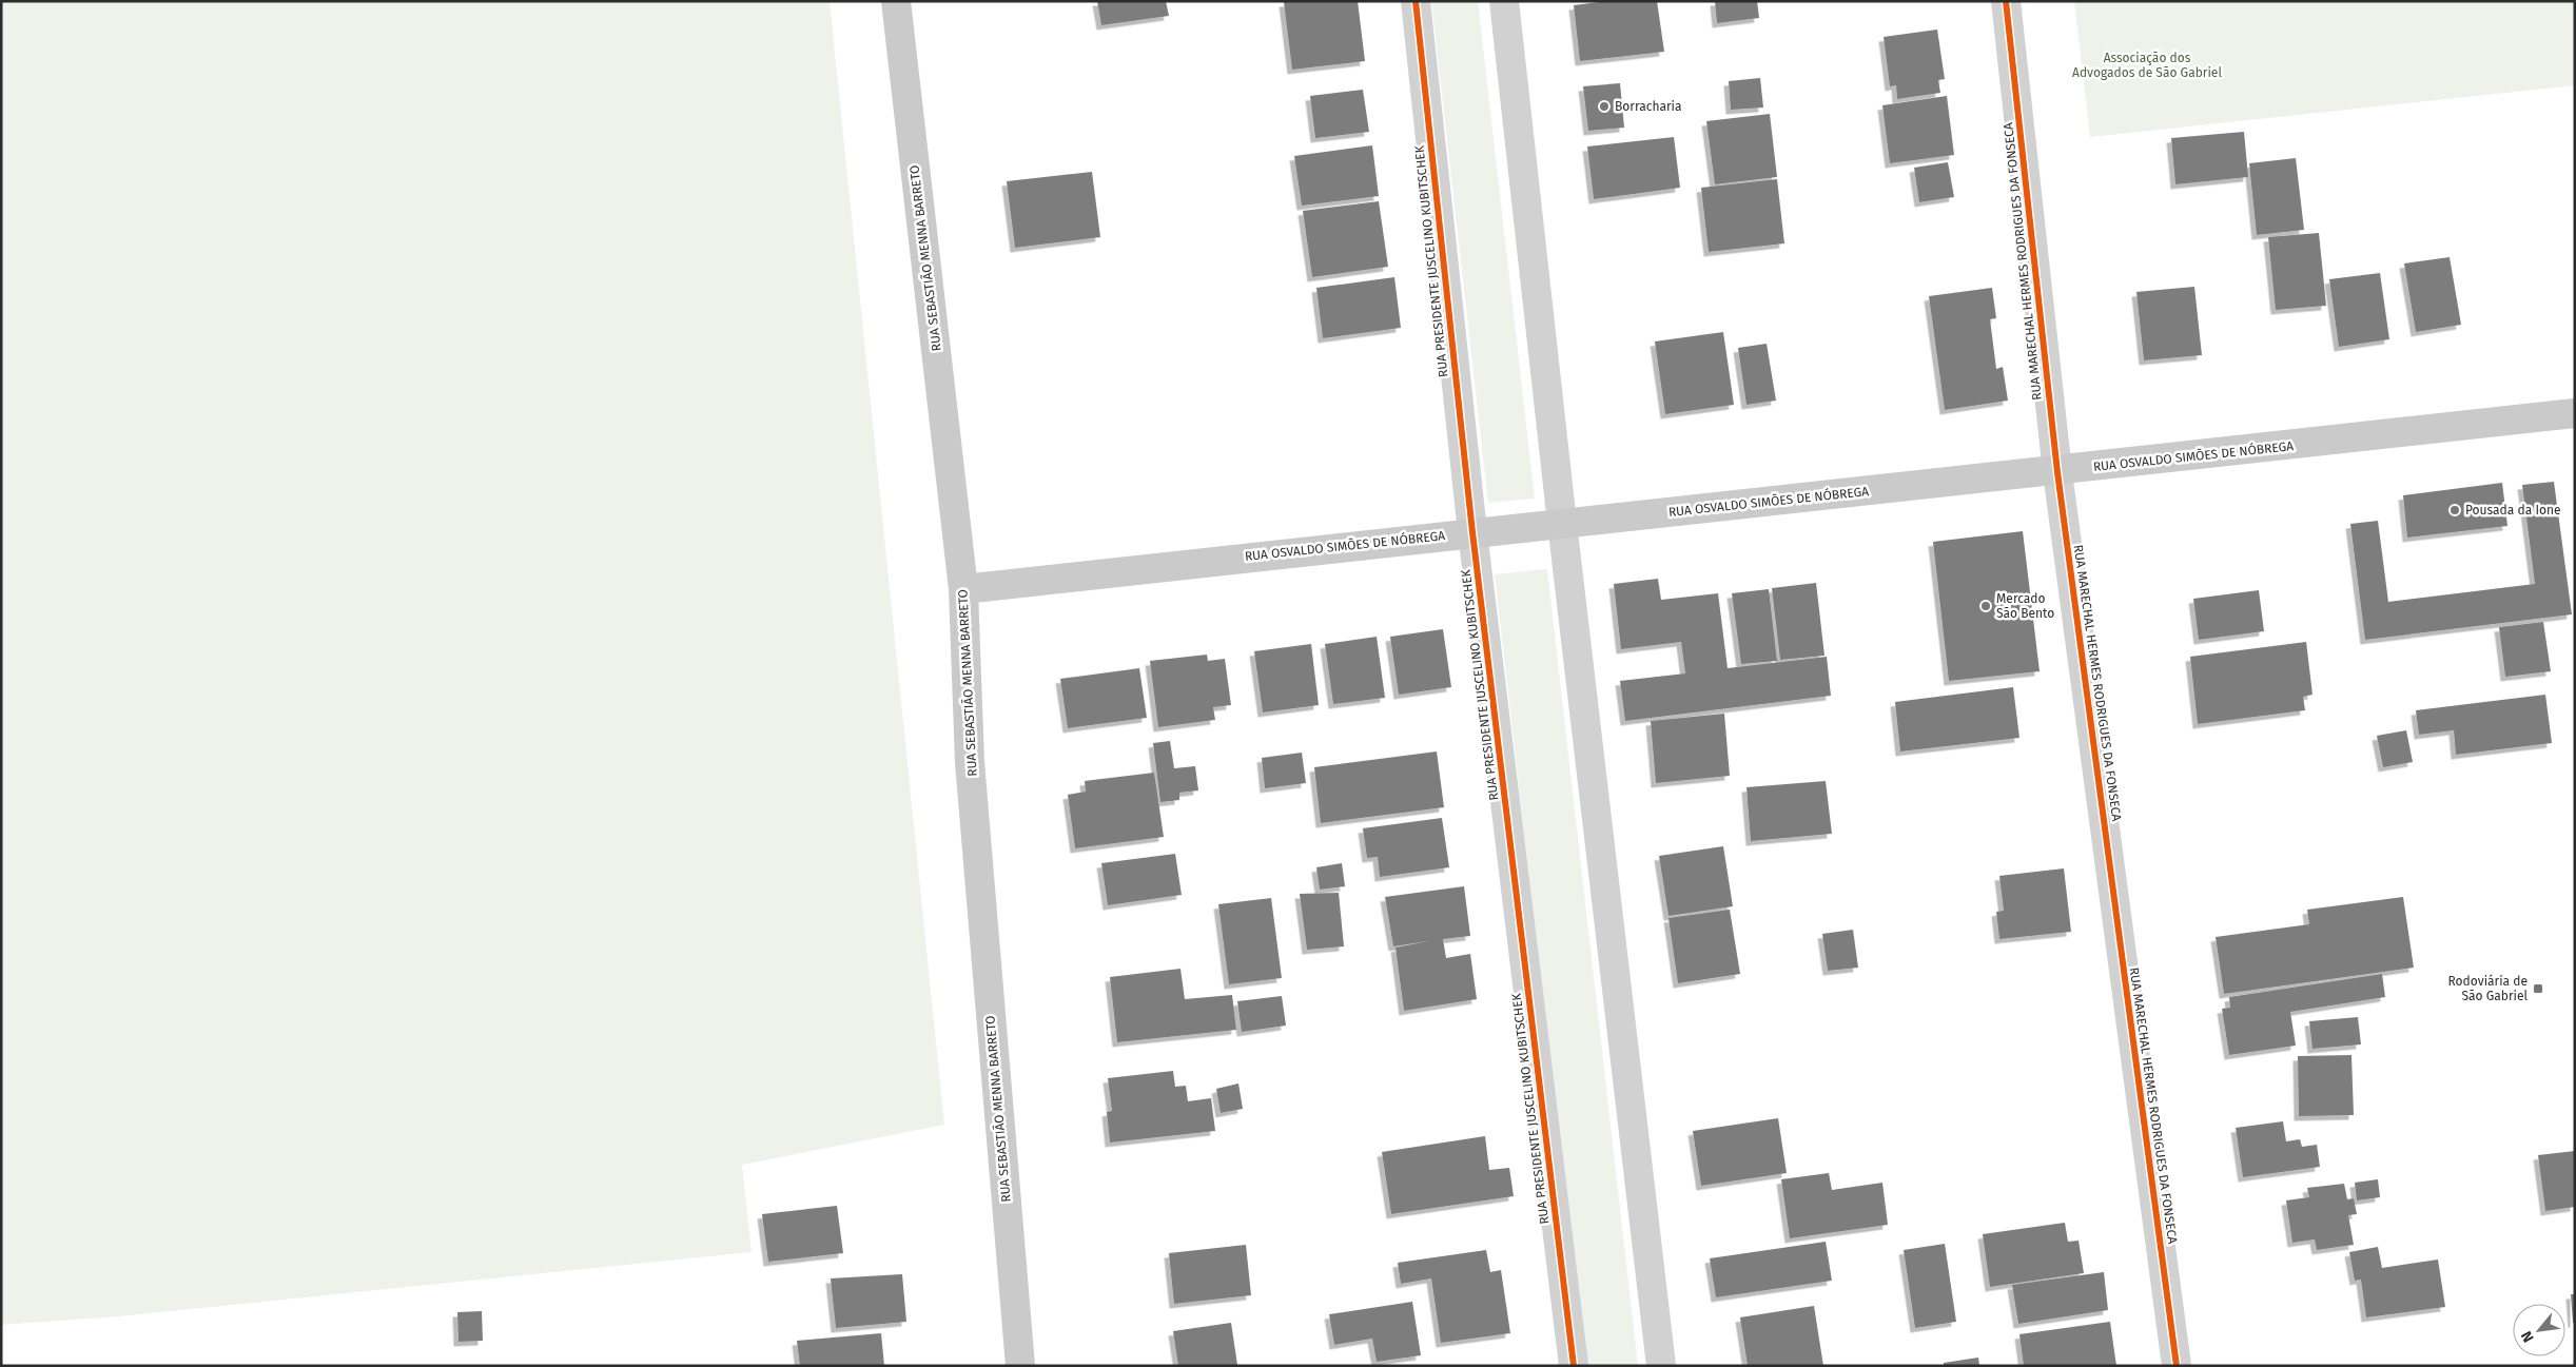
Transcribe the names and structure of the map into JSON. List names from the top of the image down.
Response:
{
  "streets": {
    "main road": ["RUA SEBASTIÃO MENNA BARRETO", "RUA OSVALDO SIMÕES DE NÓBREGA"],
    "street": ["RUA PRESIDENTE JUSCELINO KUBITSCHEK", "RUA MARECHAL HERMES RODRIGUES DA FONSECA"]
  },
  "crossings": [
    ["RUA SEBASTIÃO MENNA BARRETO", "RUA OSVALDO SIMÕES DE NÓBREGA"],
    ["RUA PRESIDENTE JUSCELINO KUBITSCHEK", "RUA OSVALDO SIMÕES DE NÓBREGA"],
    ["RUA MARECHAL HERMES RODRIGUES DA FONSECA", "RUA OSVALDO SIMÕES DE NÓBREGA"]
  ],
  "parks": ["Associação dos Advogados de São Gabriel"],
  "places": {
    "other": ["Borracharia", "Pousada da Ione", "Mercado São Bento"],
    "transit": ["Rodoviária de São Gabriel"]
  },
  "north": "bottom left"
}
